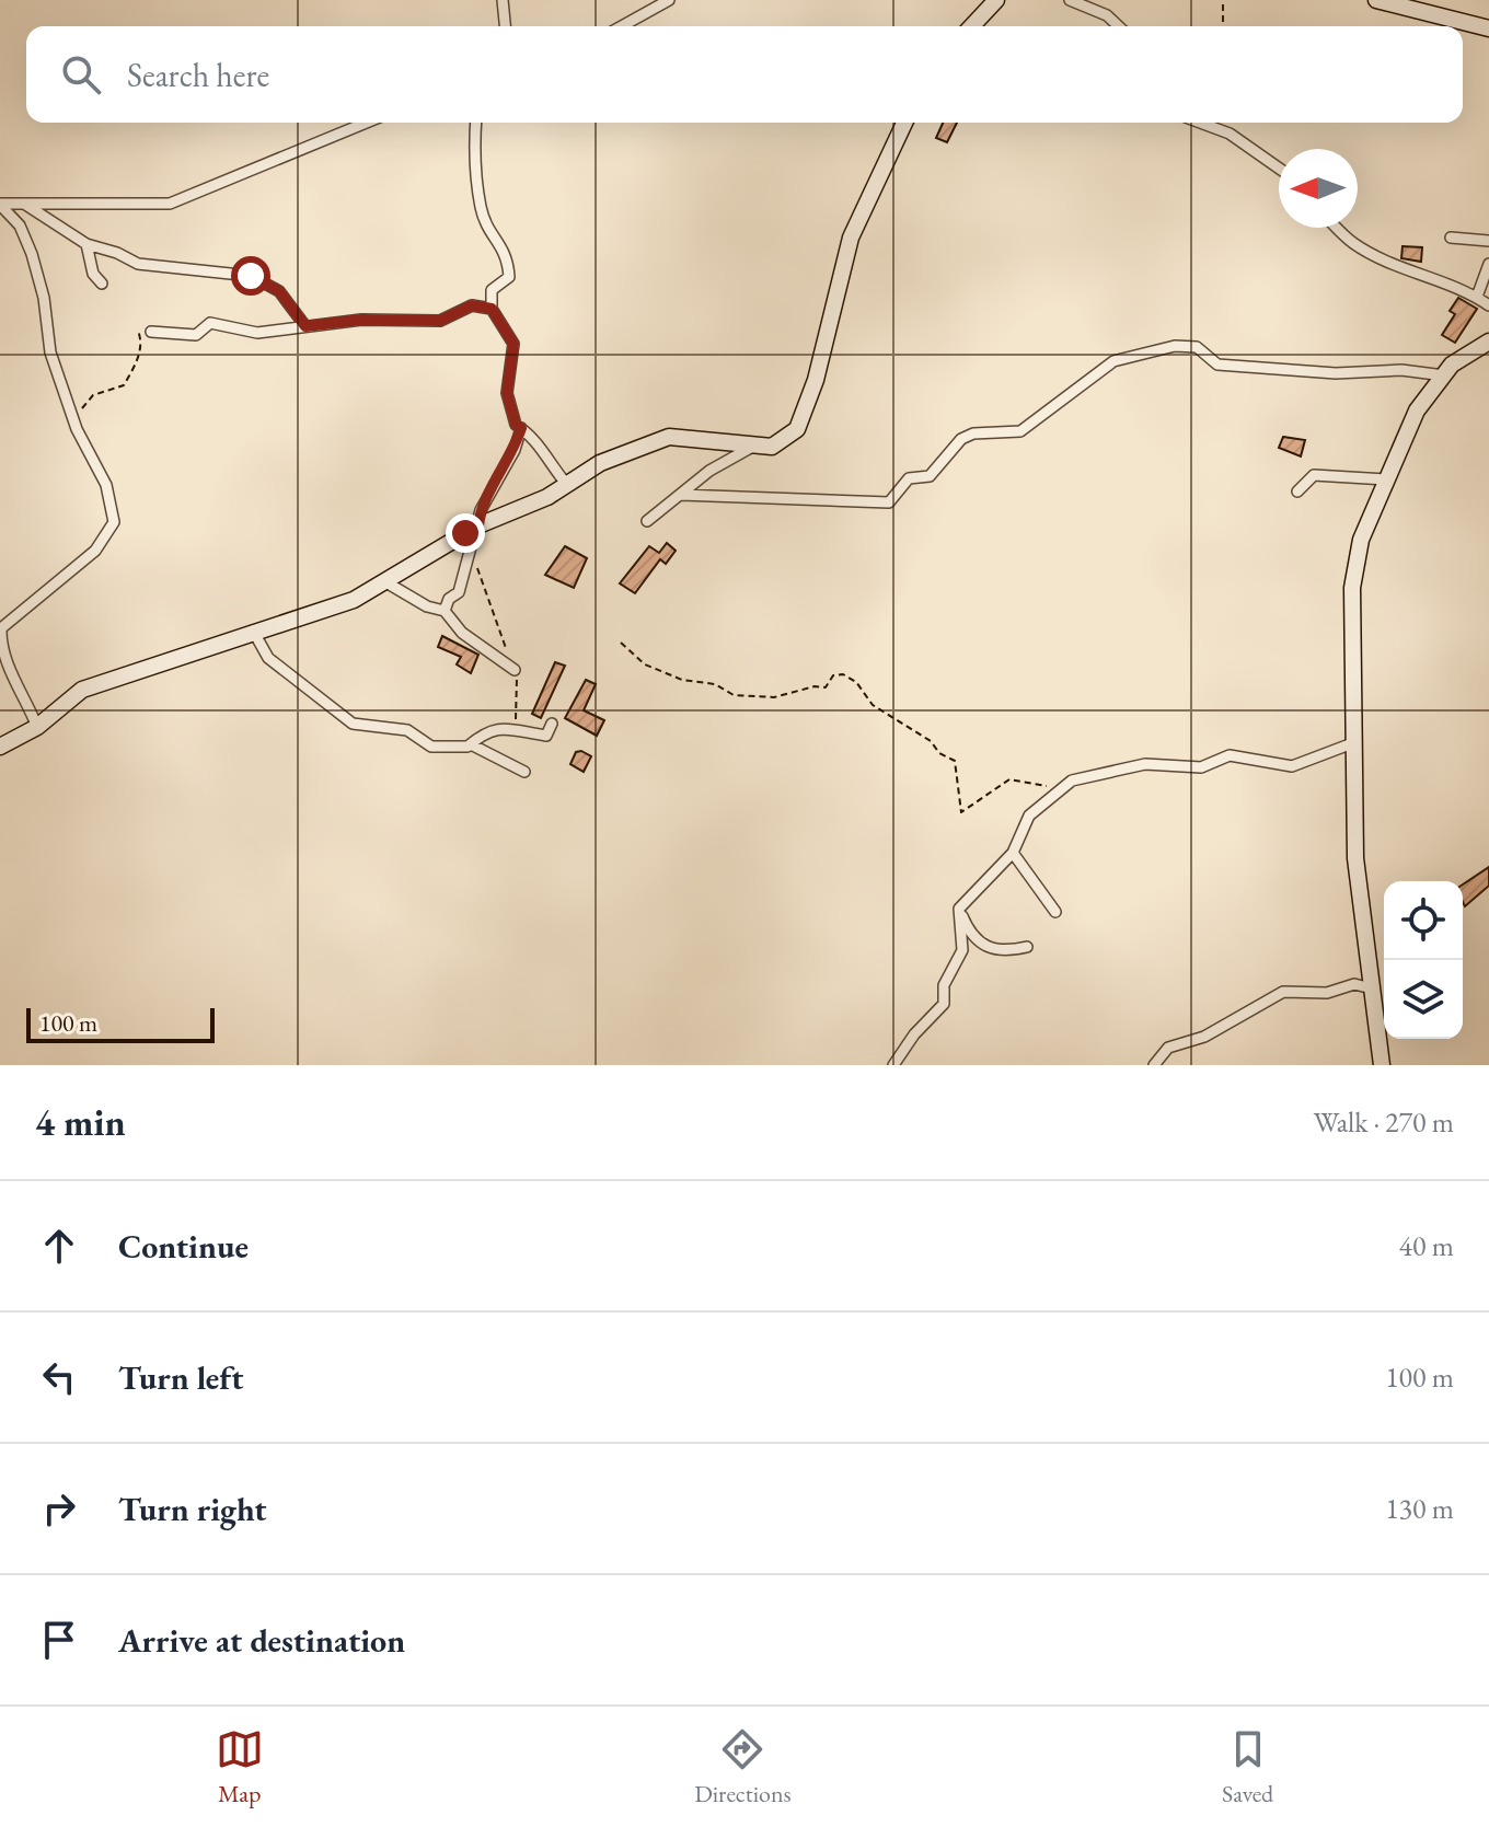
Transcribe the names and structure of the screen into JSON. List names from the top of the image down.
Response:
{
  "scale_bar": "100 m",
  "north": "left",
  "page": {
    "search": "Search here",
    "scale": "100 m",
    "heading": ["4 min", "Walk · 270 m"],
    "list": [
      ["Continue", "40 m"],
      ["Turn left", "100 m"],
      ["Turn right", "130 m"],
      "Arrive at destination"
    ],
    "nav": ["Map", "Directions", "Saved"]
  }
}
